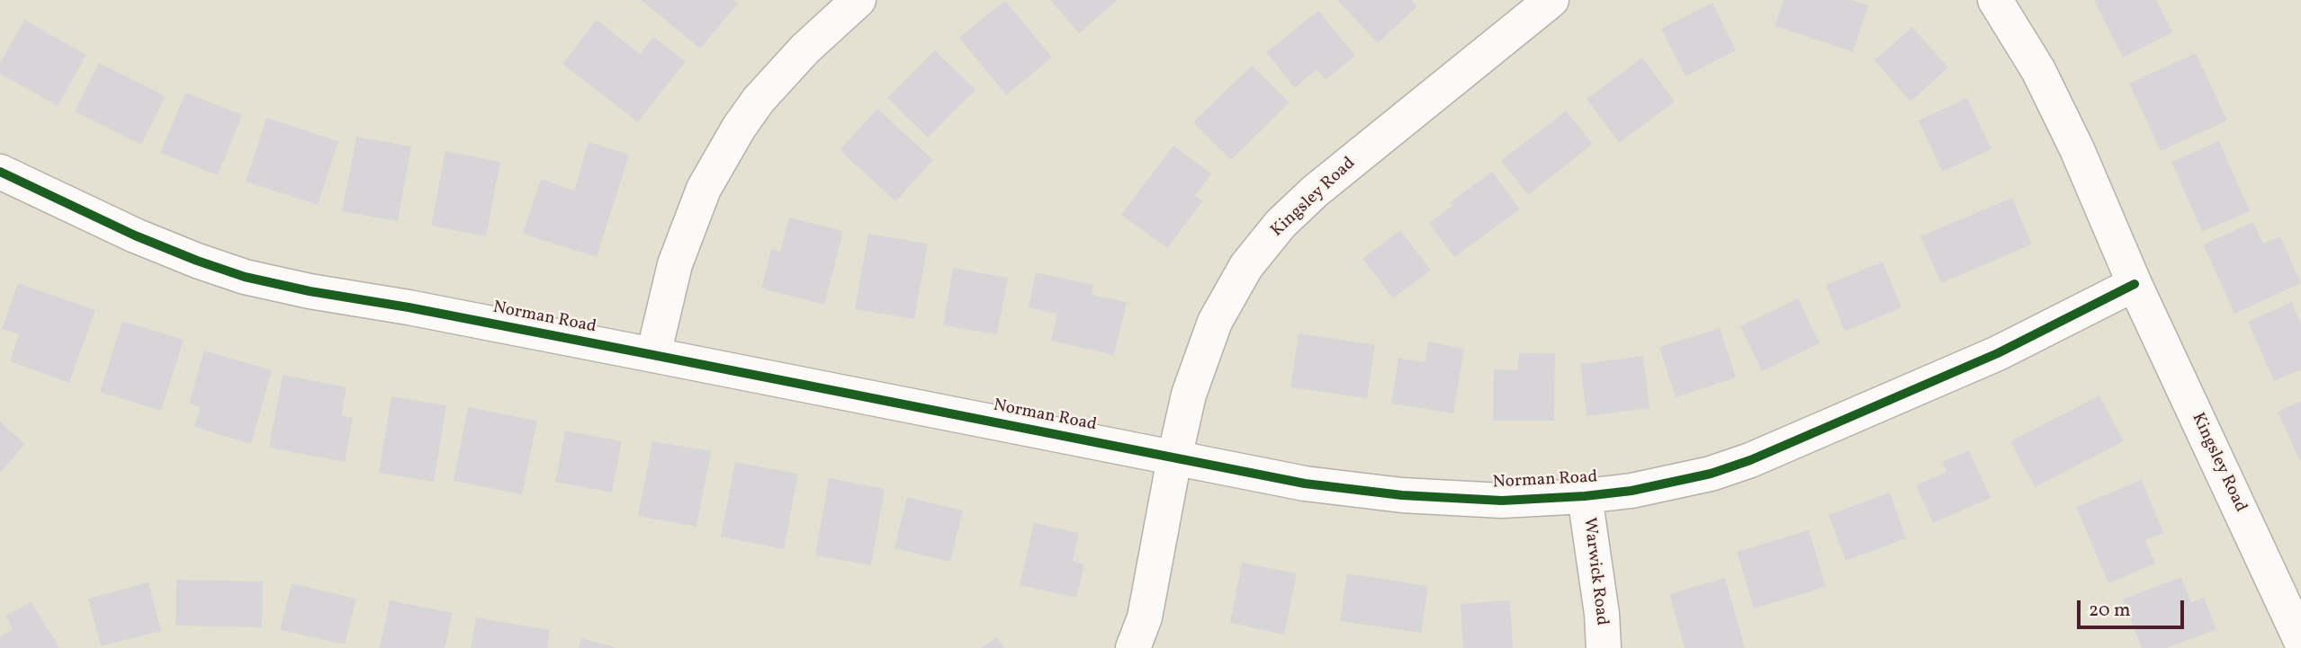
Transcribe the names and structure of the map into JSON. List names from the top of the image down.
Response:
{
  "streets": {
    "street": ["Kingsley Road", "Norman Road", "Warwick Road"]
  },
  "crossings": [
    ["Kingsley Road", "Norman Road"],
    ["Norman Road", "Warwick Road"]
  ],
  "scale_bar": "20 m"
}
